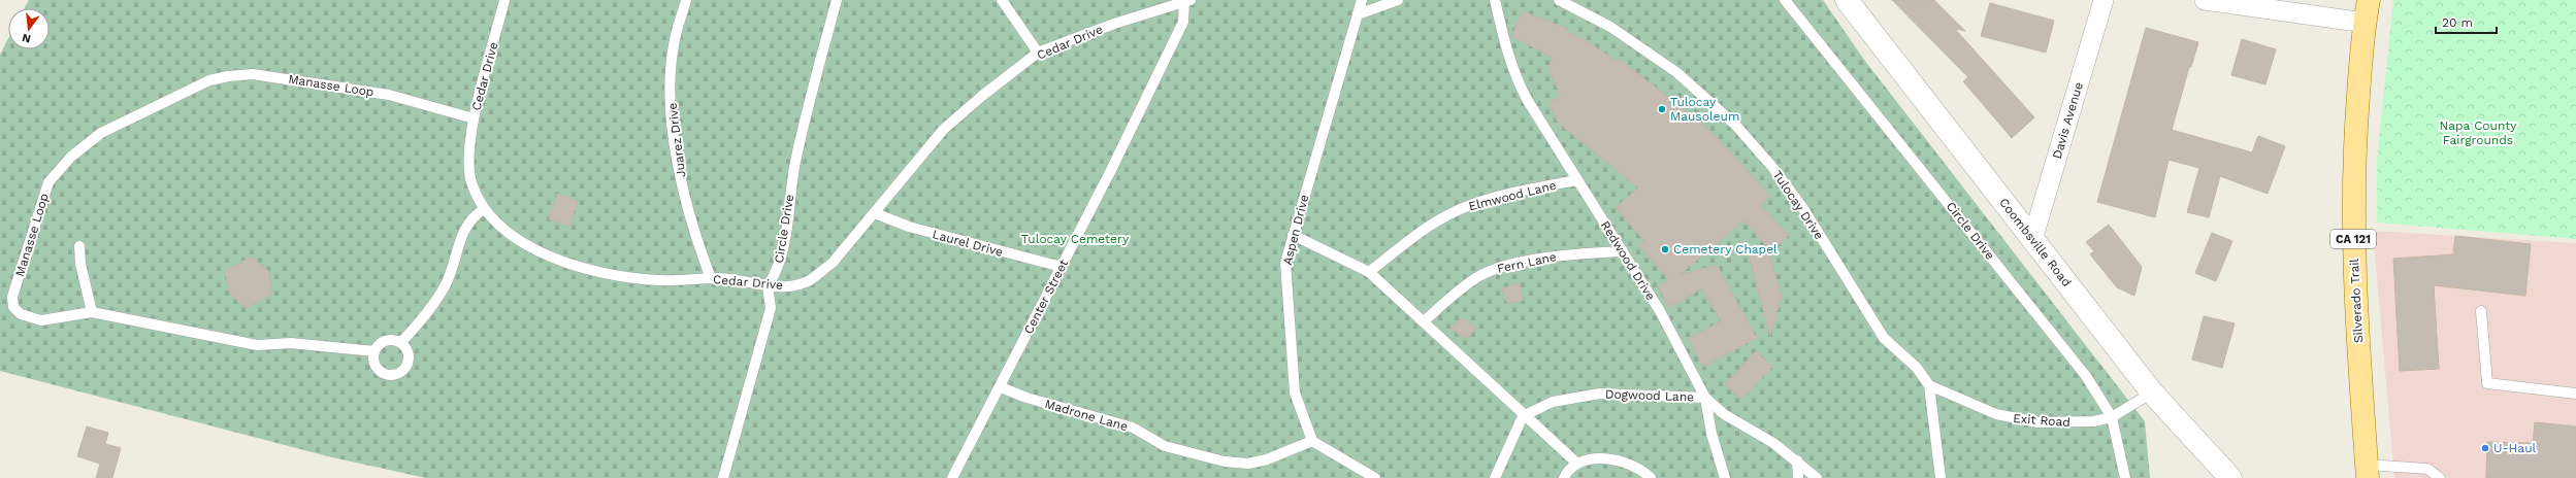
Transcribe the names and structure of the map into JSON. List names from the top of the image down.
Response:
{
  "streets": {
    "main road": ["CA 121", "Silverado Trail"],
    "street": ["Davis Avenue", "Coombsville Road"],
    "lane": [
      "Cedar Drive",
      "Manasse Loop",
      "Juarez Drive",
      "Elmwood Lane",
      "Tulocay Drive",
      "Circle Drive",
      "Aspen Drive",
      "Laurel Drive",
      "Redwood Drive",
      "Fern Lane",
      "Center Street",
      "Dogwood Lane",
      "Madrone Lane",
      "Exit Road"
    ]
  },
  "crossings": [
    ["Cedar Drive", "Manasse Loop"],
    ["Cedar Drive", "Juarez Drive"],
    ["Cedar Drive", "Circle Drive"],
    ["Cedar Drive", "Laurel Drive"],
    ["Cedar Drive", "Center Street"],
    ["Davis Avenue", "Coombsville Road"],
    ["Elmwood Lane", "Redwood Drive"],
    ["Tulocay Drive", "Exit Road"],
    ["Circle Drive", "Exit Road"],
    ["Aspen Drive", "Madrone Lane"],
    ["Coombsville Road", "Exit Road"],
    ["Laurel Drive", "Center Street"],
    ["Redwood Drive", "Fern Lane"],
    ["Redwood Drive", "Dogwood Lane"],
    ["Center Street", "Madrone Lane"]
  ],
  "parks": ["Napa County Fairgrounds", "Tulocay Cemetery"],
  "places": ["Tulocay Mausoleum", "Cemetery Chapel", "U-Haul"],
  "scale_bar": "20 m",
  "north": "bottom"
}
